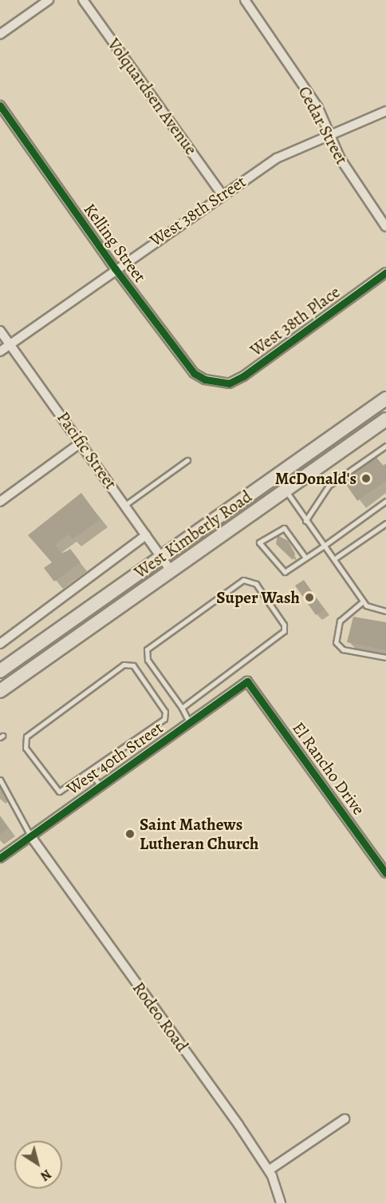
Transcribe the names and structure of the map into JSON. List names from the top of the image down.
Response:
{
  "streets": {
    "main road": ["West Kimberly Road"],
    "street": [
      "Volquardsen Avenue",
      "Cedar Street",
      "West 38th Street",
      "Kelling Street",
      "West 38th Place",
      "Pacific Street",
      "West 40th Street",
      "El Rancho Drive",
      "Rodeo Road"
    ]
  },
  "crossings": [
    ["Volquardsen Avenue", "West 38th Street"],
    ["Cedar Street", "West 38th Street"],
    ["West 38th Street", "Kelling Street"],
    ["West 38th Street", "Pacific Street"],
    ["Kelling Street", "West 38th Place"],
    ["Pacific Street", "West Kimberly Road"],
    ["West 40th Street", "El Rancho Drive"],
    ["West 40th Street", "Rodeo Road"]
  ],
  "places": ["McDonald's", "Super Wash", "Saint Mathews Lutheran Church"],
  "north": "bottom right"
}
